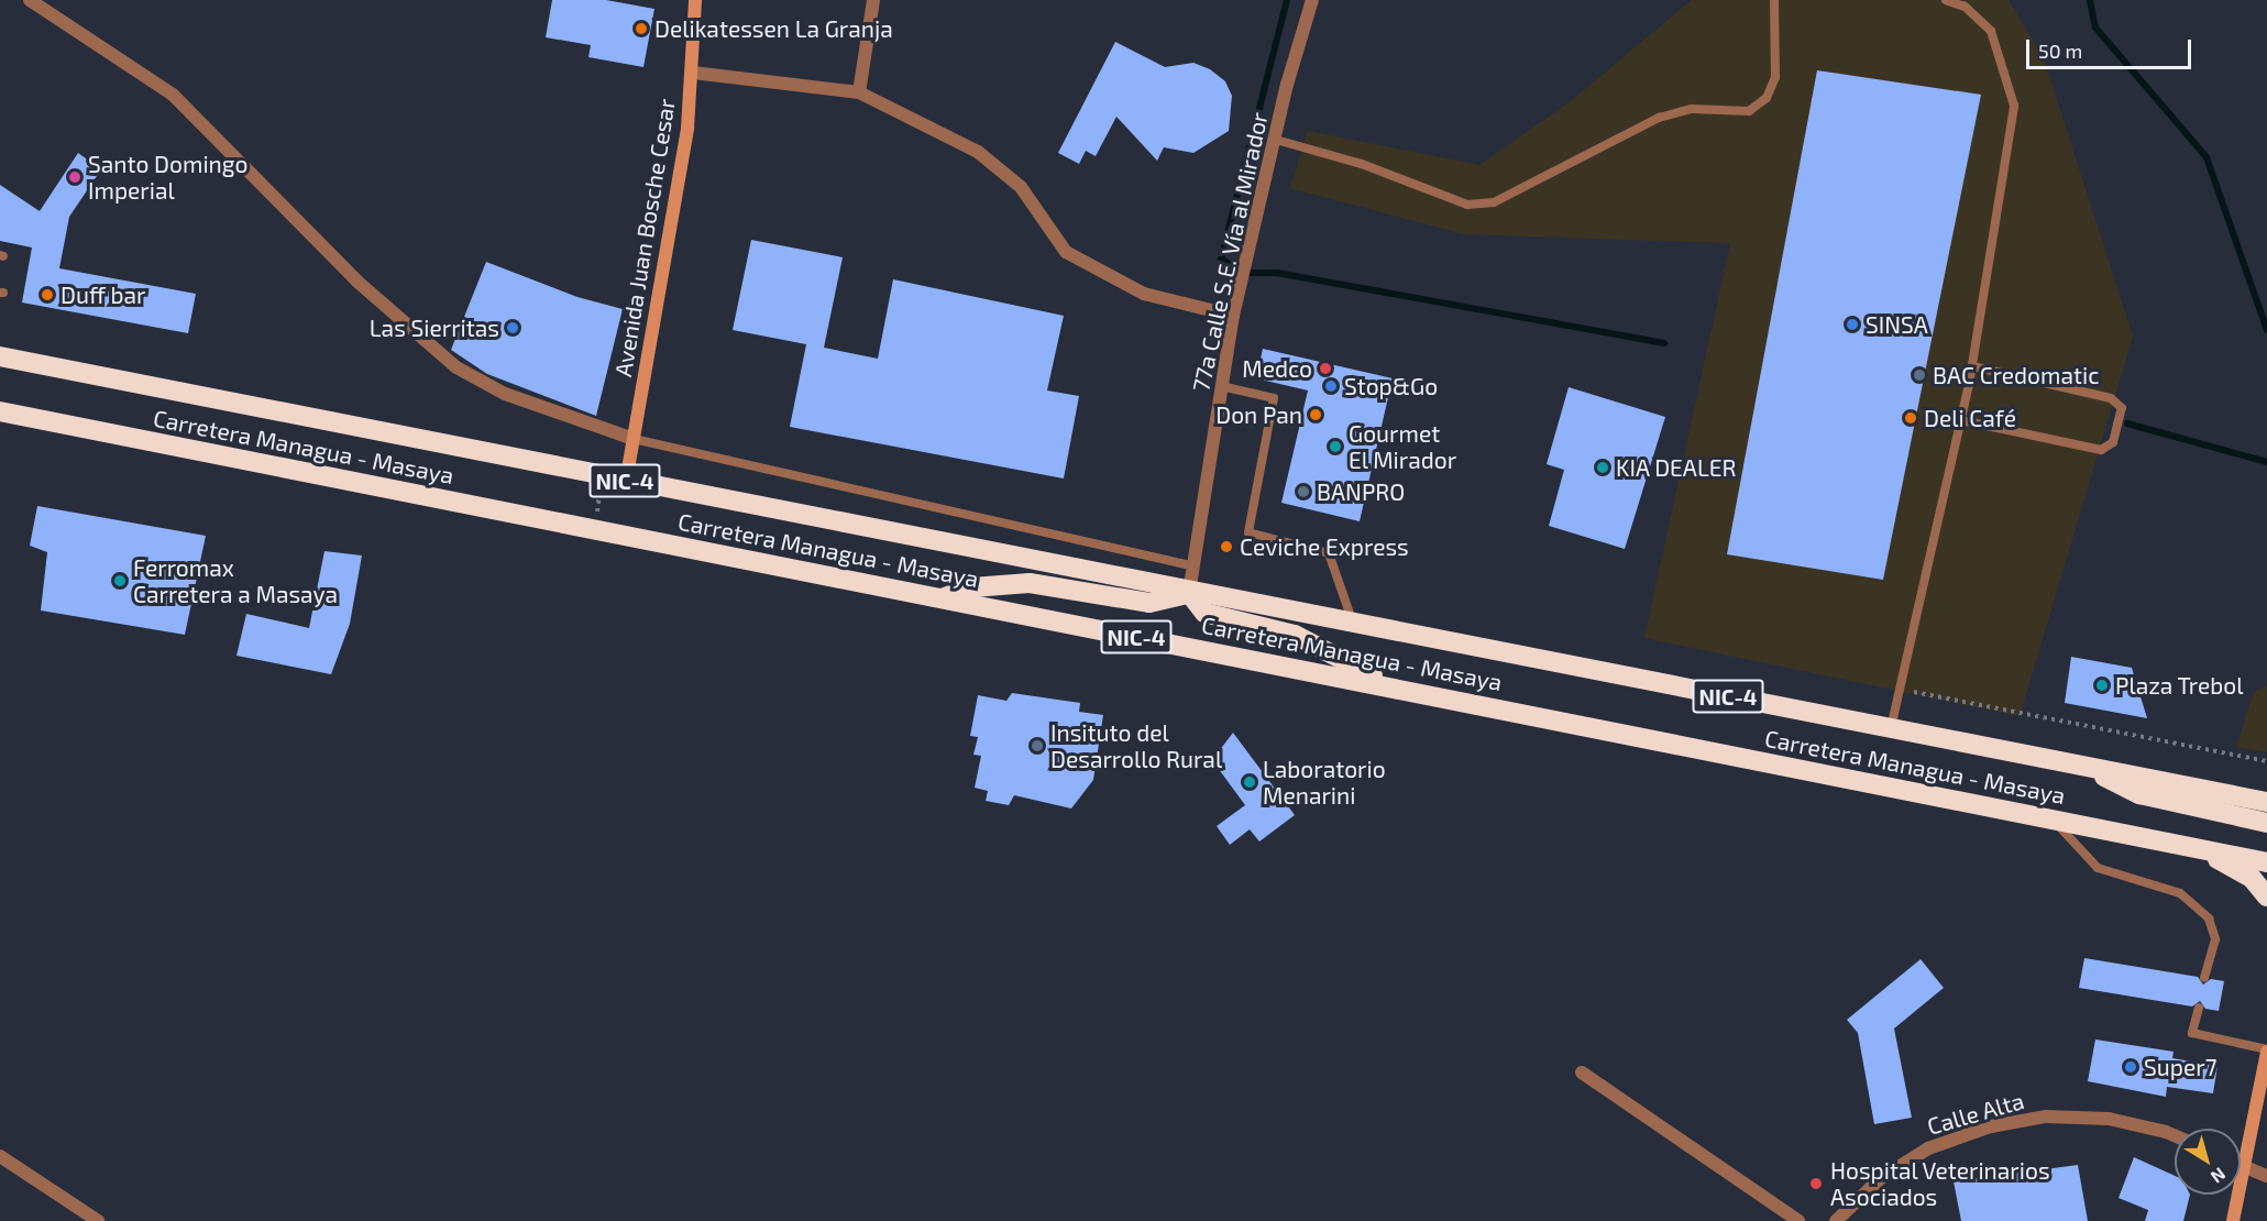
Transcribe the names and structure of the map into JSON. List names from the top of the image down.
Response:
{
  "streets": {
    "highway": ["Carretera Managua - Masaya", "NIC-4"],
    "street": ["Avenida Juan Bosche Cesar", "77a Calle S.E. Vía al Mirador", "Calle Alta"]
  },
  "crossings": [
    ["Avenida Juan Bosche Cesar", "Carretera Managua - Masaya"],
    ["77a Calle S.E. Vía al Mirador", "Carretera Managua - Masaya"]
  ],
  "places": [
    "Delikatessen La Granja",
    "Santo Domingo Imperial",
    "Duff bar",
    "SINSA",
    "Las Sierritas",
    "Medco",
    "BAC Credomatic",
    "Stop&Go",
    "Don Pan",
    "Deli Café",
    "Gourmet El Mirador",
    "KIA DEALER",
    "BANPRO",
    "Ceviche Express",
    "Ferromax Carretera a Masaya",
    "Plaza Trebol",
    "Insituto del Desarrollo Rural",
    "Laboratorio Menarini",
    "Super7",
    "Hospital Veterinarios Asociados"
  ],
  "scale_bar": "50 m",
  "north": "bottom right"
}
